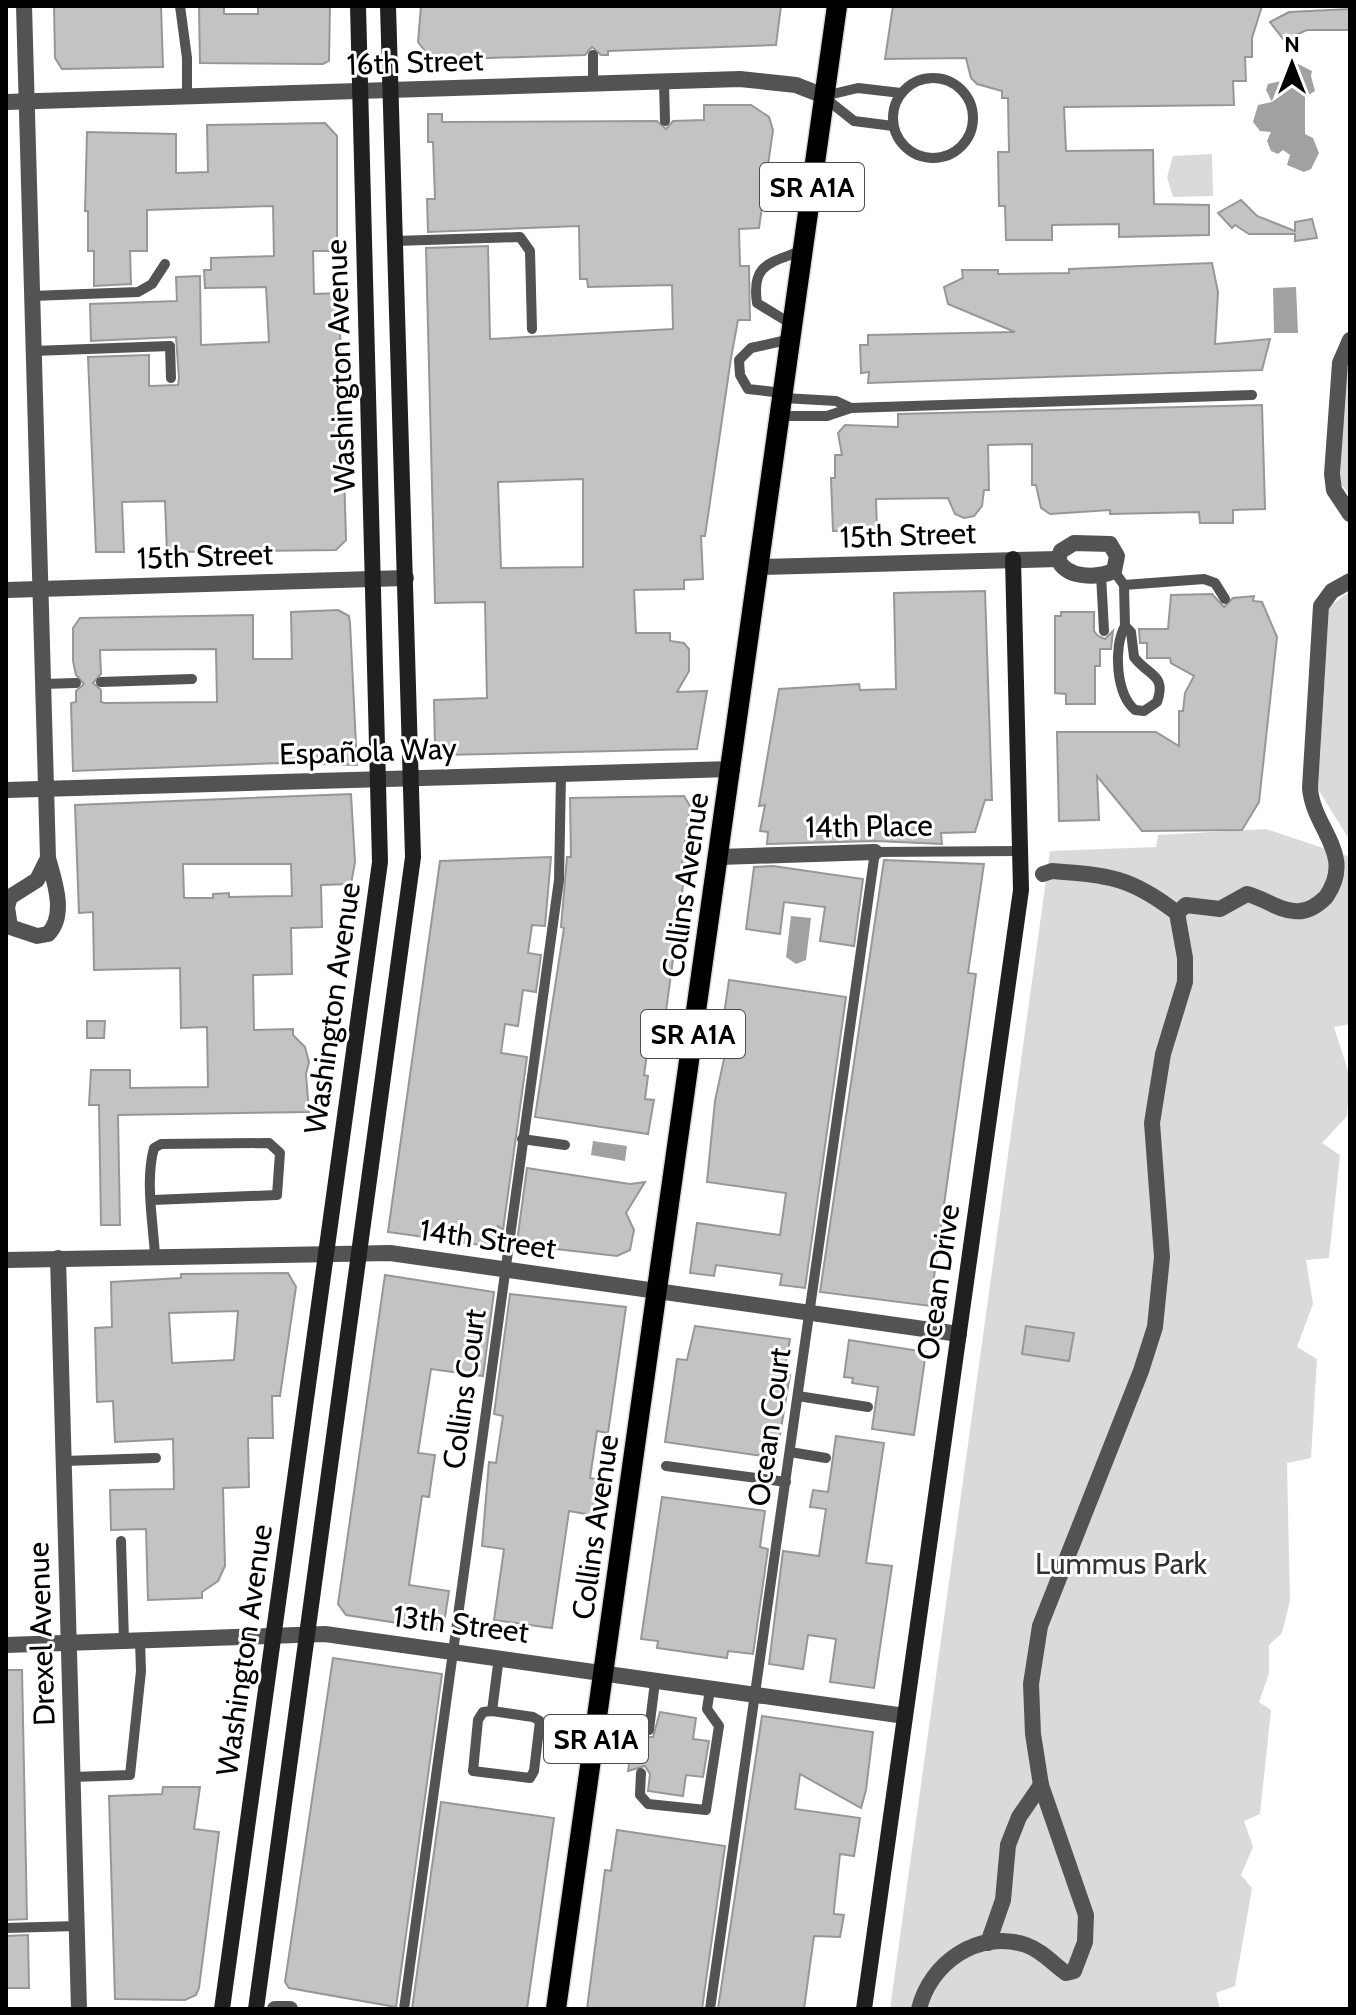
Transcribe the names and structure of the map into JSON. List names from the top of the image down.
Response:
{
  "streets": {
    "main road": [
      "SR A1A",
      "Washington Avenue",
      "Collins Avenue",
      "Ocean Drive"
    ],
    "street": [
      "16th Street",
      "15th Street",
      "Española Way",
      "14th Place",
      "14th Street",
      "13th Street",
      "Drexel Avenue"
    ],
    "lane": ["Collins Court", "Ocean Court"]
  },
  "crossings": [
    ["16th Street", "Washington Avenue"],
    ["16th Street", "Collins Avenue"],
    ["Washington Avenue", "15th Street"],
    ["Washington Avenue", "Española Way"],
    ["Washington Avenue", "14th Street"],
    ["Washington Avenue", "13th Street"],
    ["15th Street", "Collins Avenue"],
    ["15th Street", "Ocean Drive"],
    ["Española Way", "Collins Avenue"],
    ["Española Way", "Collins Court"],
    ["14th Place", "Collins Avenue"],
    ["14th Place", "Ocean Drive"],
    ["14th Place", "Ocean Court"],
    ["Collins Avenue", "14th Street"],
    ["Collins Avenue", "13th Street"],
    ["14th Street", "Ocean Drive"],
    ["14th Street", "Collins Court"],
    ["14th Street", "Ocean Court"],
    ["14th Street", "Drexel Avenue"],
    ["Ocean Drive", "13th Street"],
    ["Collins Court", "13th Street"],
    ["Ocean Court", "13th Street"],
    ["13th Street", "Drexel Avenue"]
  ],
  "parks": ["Lummus Park"],
  "north": "top"
}
